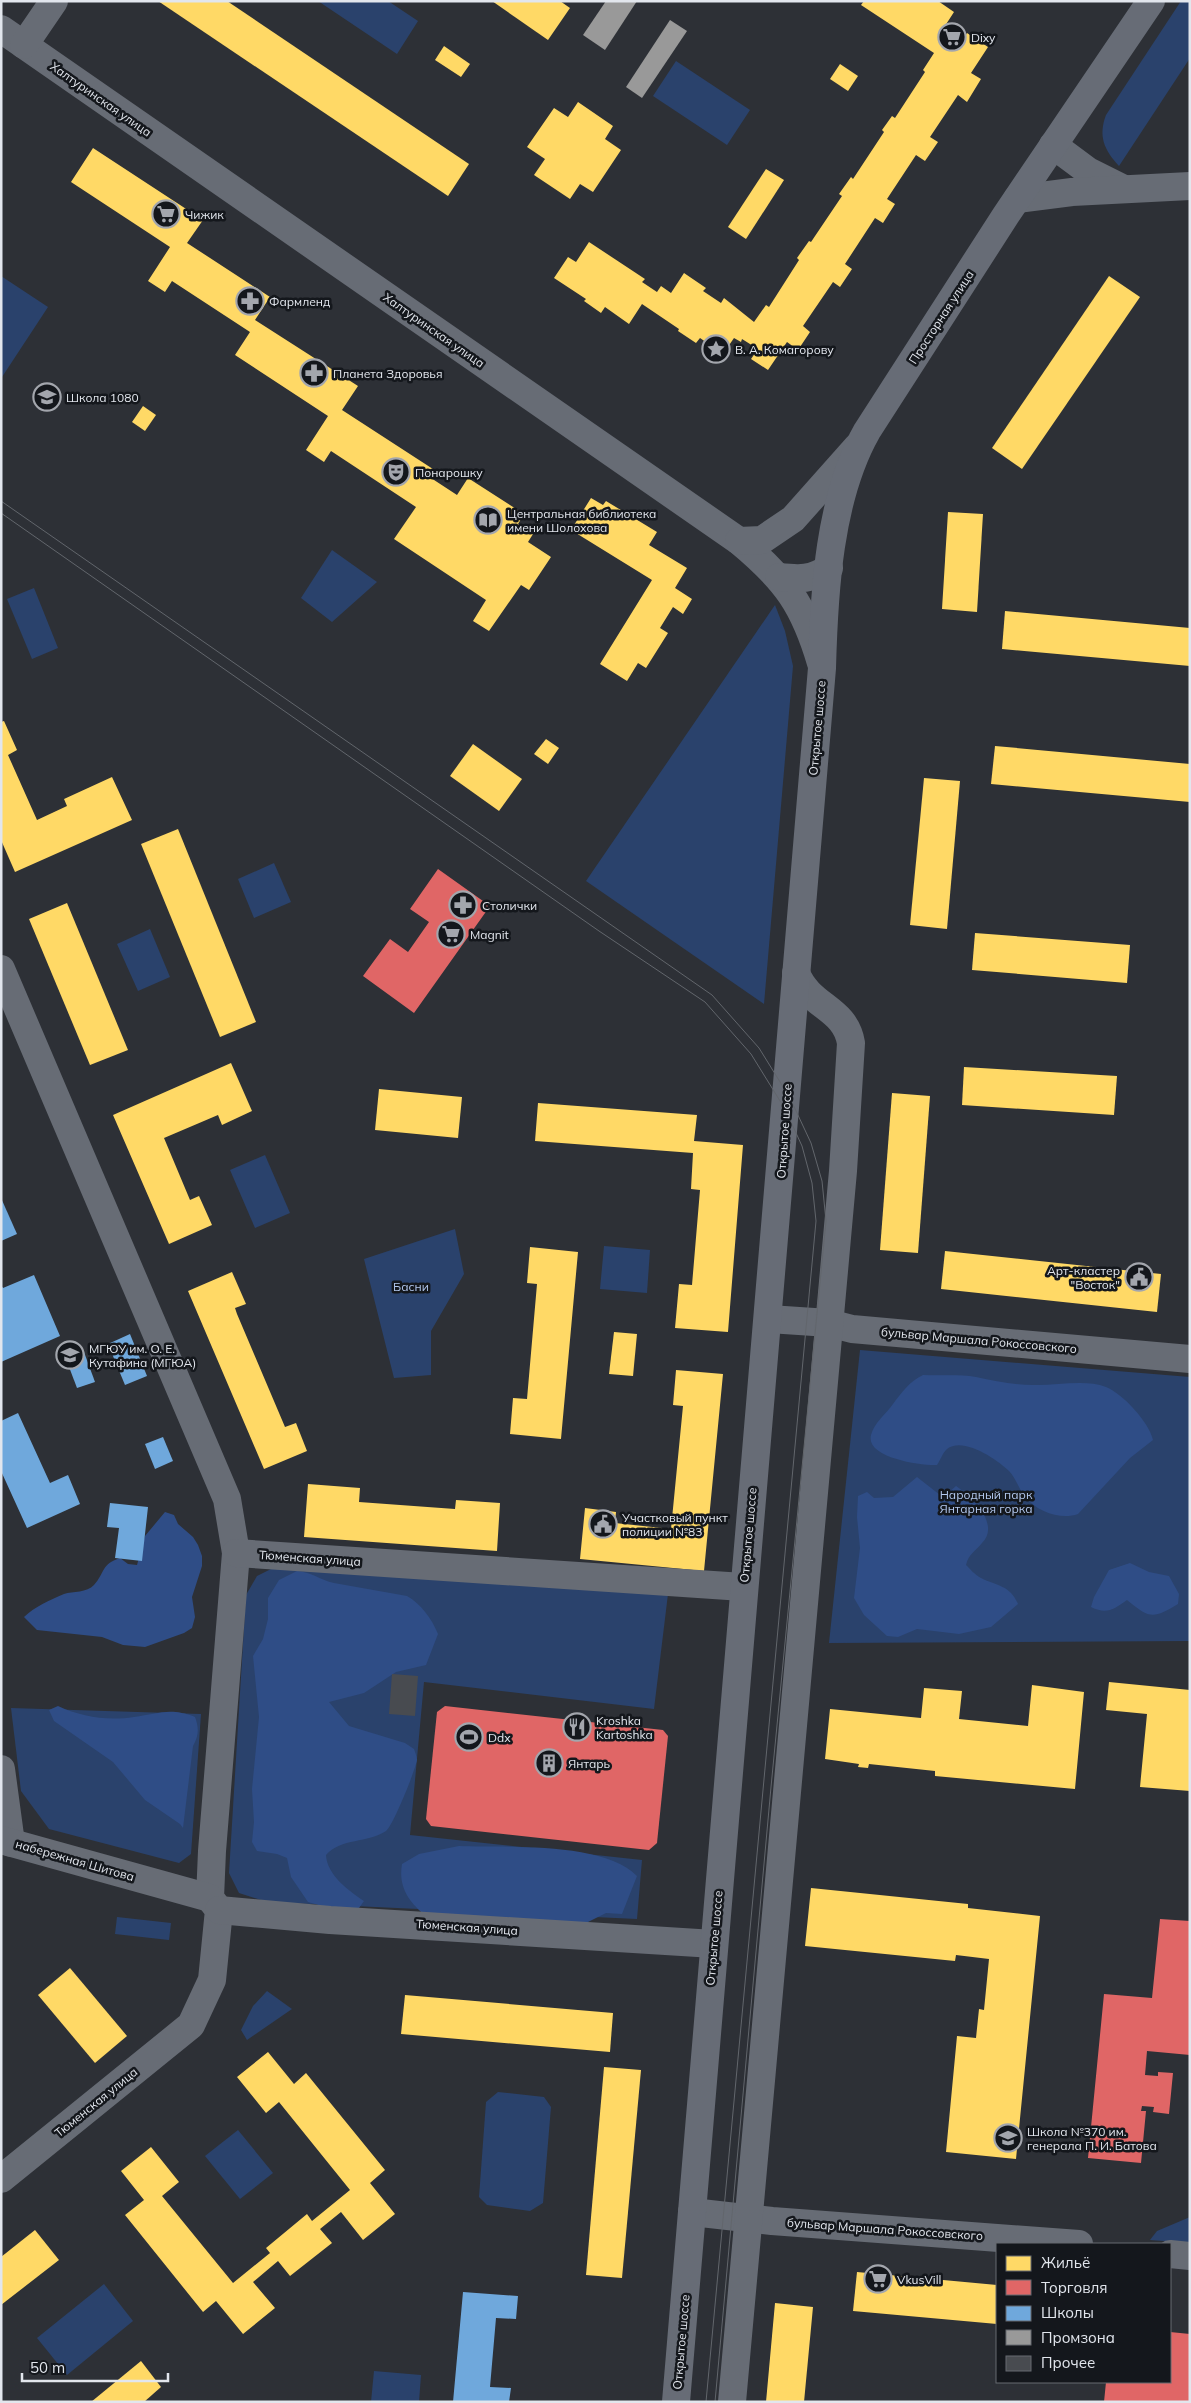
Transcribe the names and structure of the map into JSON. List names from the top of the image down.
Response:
{
  "streets": {
    "main road": ["Просторная улица", "Открытое шоссе"],
    "street": [
      "Халтуринская улица",
      "бульвар Маршала Рокоссовского",
      "Тюменская улица",
      "набережная Шитова"
    ]
  },
  "crossings": [
    ["Халтуринская улица", "Просторная улица"],
    ["Халтуринская улица", "Открытое шоссе"],
    ["Просторная улица", "Открытое шоссе"],
    ["Открытое шоссе", "бульвар Маршала Рокоссовского"],
    ["Открытое шоссе", "Тюменская улица"],
    ["Тюменская улица", "набережная Шитова"]
  ],
  "parks": ["Басни", "Народный парк Янтарная горка"],
  "places": {
    "supermarket": [
      "Dixy",
      "Чижик",
      "Magnit",
      "VkusVill"
    ],
    "pharmacy": ["Фармленд", "Планета Здоровья", "Столички"],
    "place": ["В. А. Комагорову"],
    "school or university": ["Школа 1080", "МГЮУ им. О. Е. Кутафина (МГЮА)", "Школа №370 им. генерала П. И. Батова"],
    "theatre": ["Понарошку"],
    "library": ["Центральная библиотека имени Шолохова"],
    "public building": ["Арт-кластер \"Восток\"", "Участковый пункт полиции №83"],
    "restaurant": ["Kroshka Kartoshka"],
    "sports": ["Ddx"],
    "building": ["Янтарь"]
  },
  "legend": [
    "Жильё",
    "Торговля",
    "Школы",
    "Промзона",
    "Прочее"
  ],
  "scale_bar": "50 m"
}
